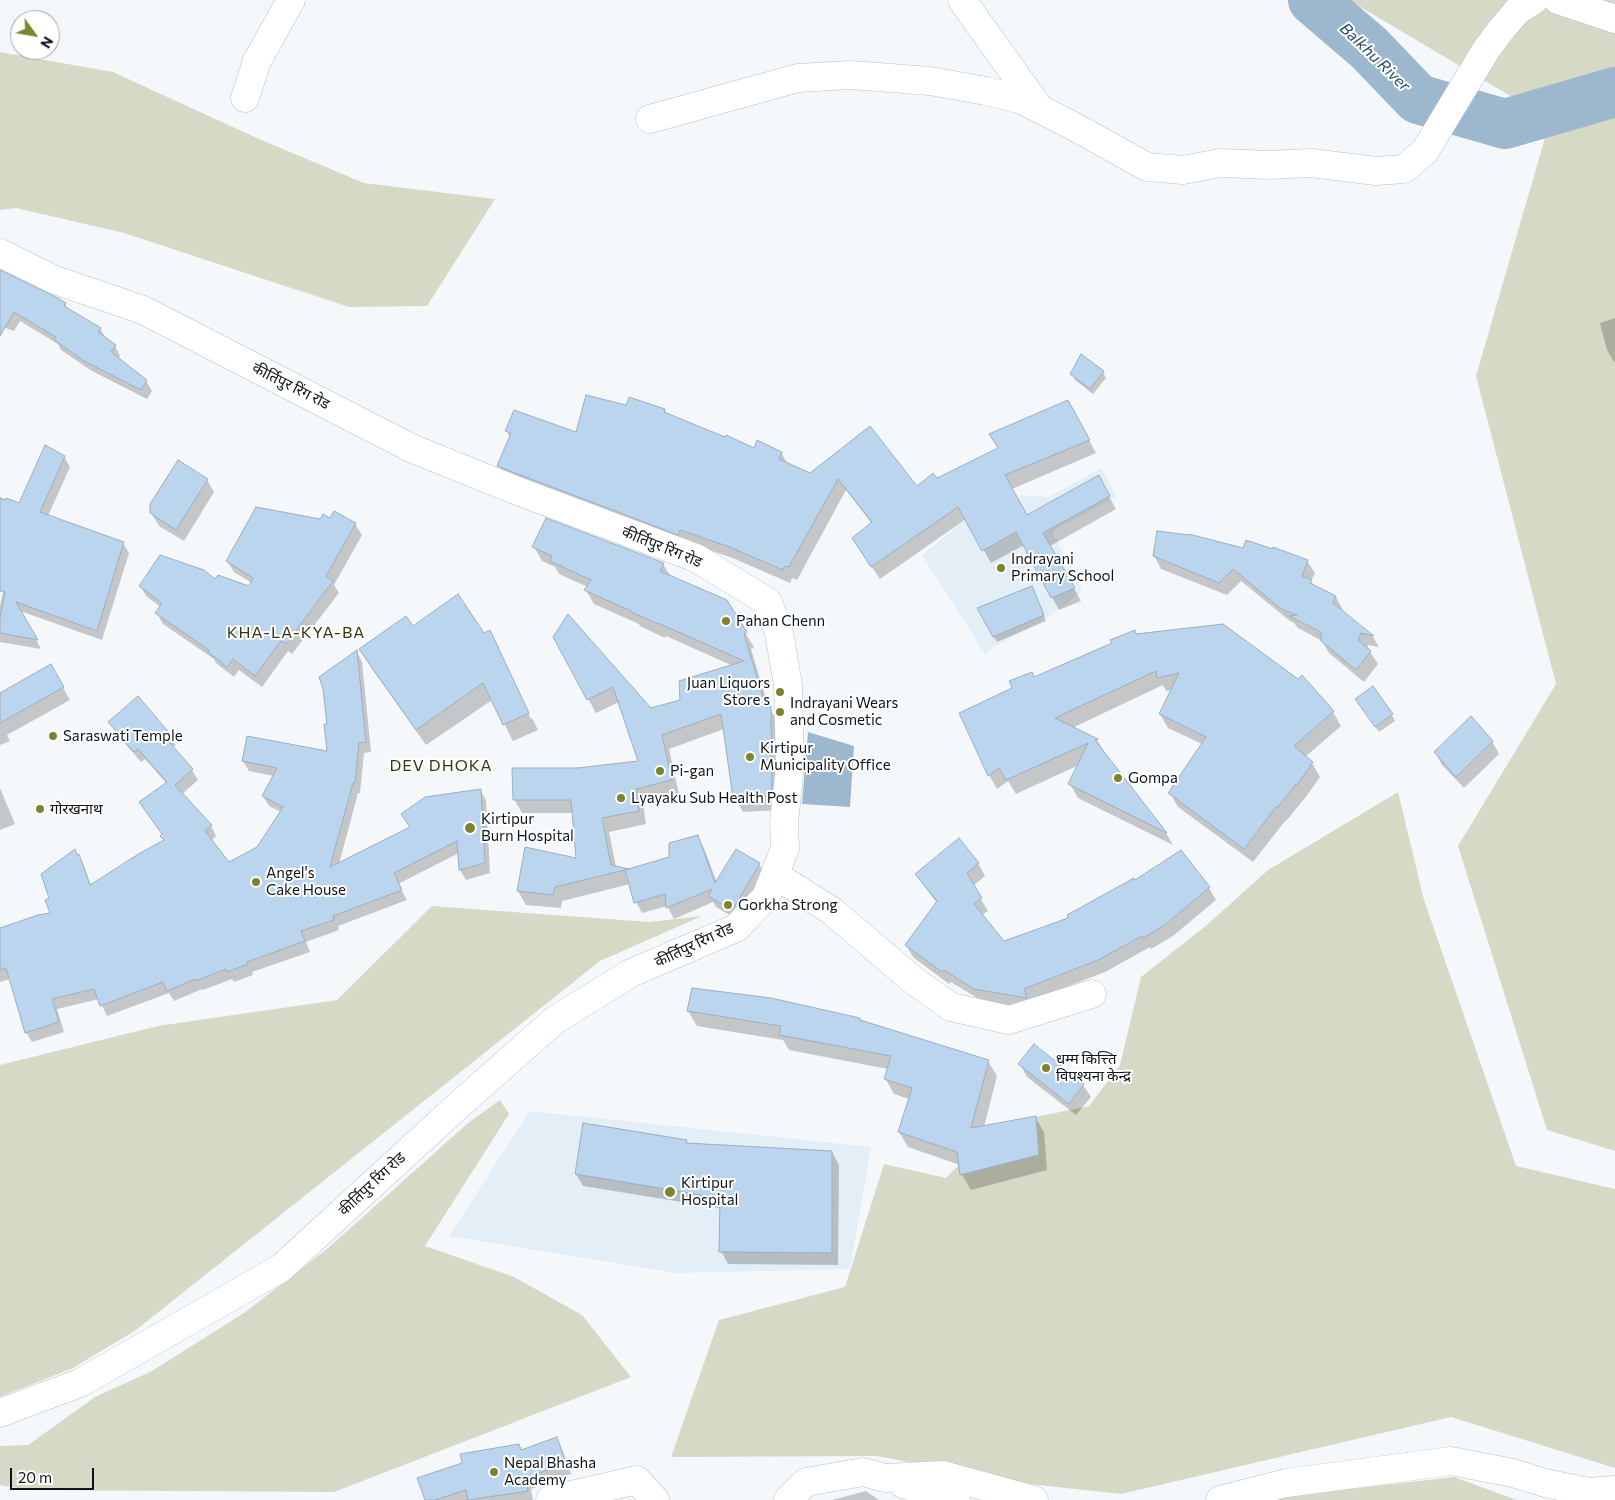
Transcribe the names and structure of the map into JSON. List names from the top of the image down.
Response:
{
  "streets": {
    "street": ["कीर्तिपुर रिंग रोड"]
  },
  "districts": ["KHA-LA-KYA-BA", "DEV DHOKA"],
  "water": ["Balkhu River"],
  "places": [
    "Indrayani Primary School",
    "Pahan Chenn",
    "Juan Liquors Store s",
    "Indrayani Wears and Cosmetic",
    "Saraswati Temple",
    "Kirtipur Municipality Office",
    "Pi-gan",
    "Gompa",
    "Lyayaku Sub Health Post",
    "गोरखनाथ",
    "Kirtipur Burn Hospital",
    "Angel's Cake House",
    "Gorkha Strong",
    "धम्म कित्त्ति विपश्यना केन्द्र",
    "Kirtipur Hospital",
    "Nepal Bhasha Academy"
  ],
  "scale_bar": "20 m",
  "north": "bottom right"
}
